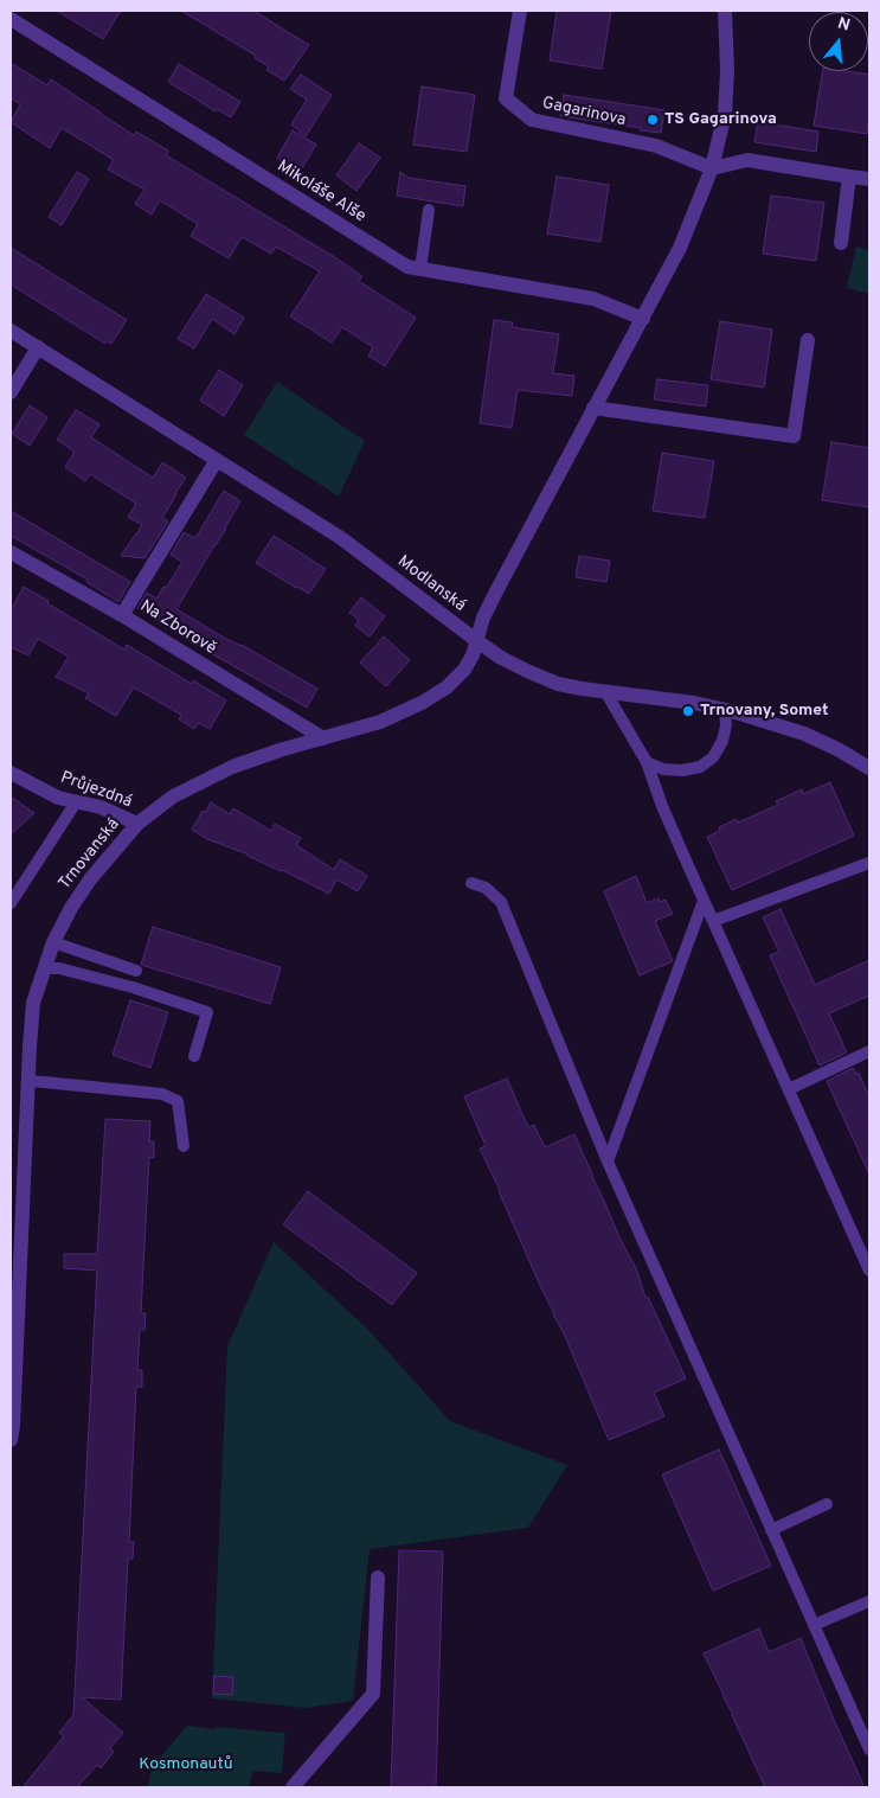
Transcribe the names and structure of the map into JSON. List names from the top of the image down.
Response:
{
  "streets": {
    "street": [
      "Gagarinova",
      "Mikoláše Alše",
      "Modlanská",
      "Na Zborově",
      "Průjezdná",
      "Trnovanská"
    ]
  },
  "crossings": [
    ["Modlanská", "Trnovanská"],
    ["Na Zborově", "Trnovanská"],
    ["Průjezdná", "Trnovanská"]
  ],
  "parks": ["Kosmonautů"],
  "places": ["TS Gagarinova", "Trnovany, Somet"],
  "north": "top"
}
